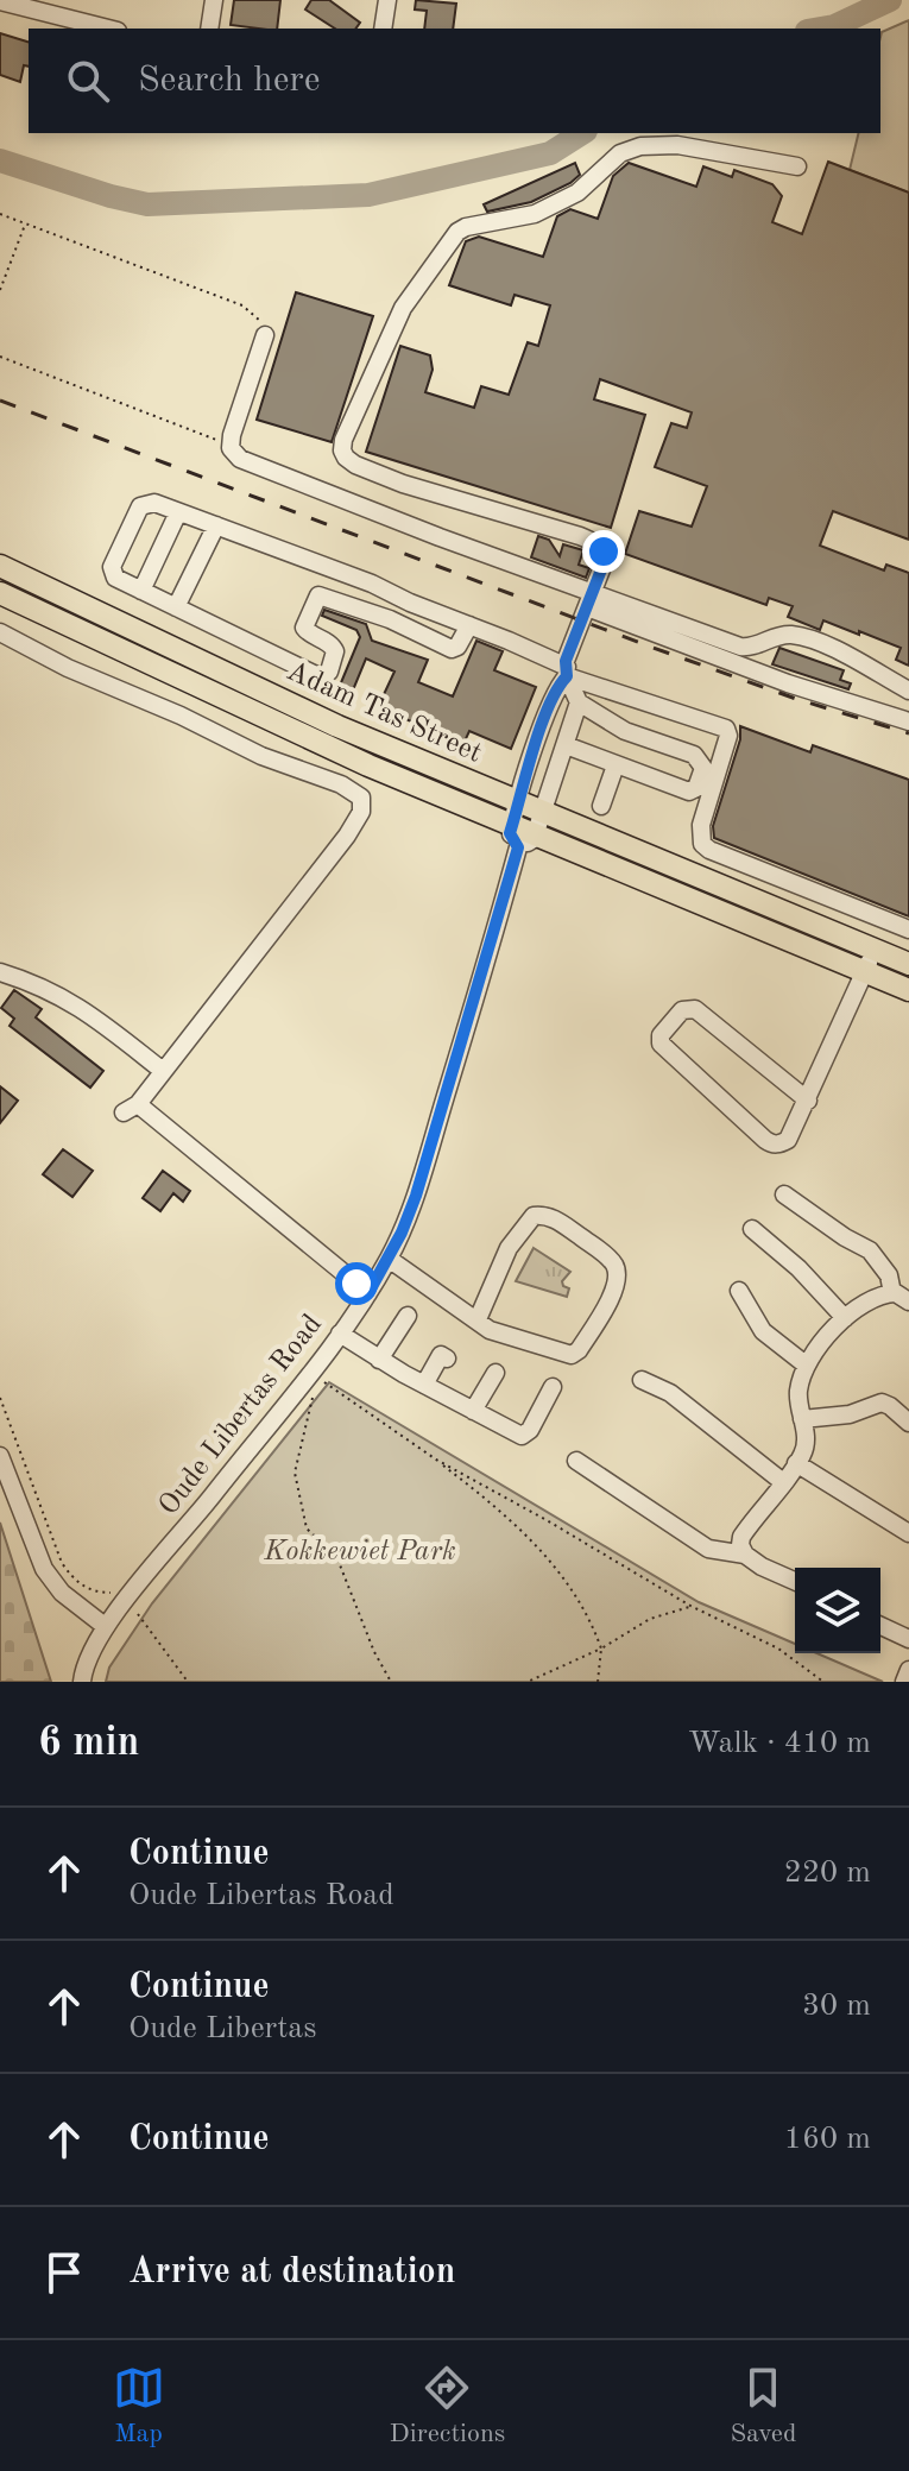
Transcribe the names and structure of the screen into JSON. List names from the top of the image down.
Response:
{
  "streets": {
    "main road": ["Adam Tas Street"],
    "street": ["Oude Libertas Road"]
  },
  "crossings": [
    ["Adam Tas Street", "Oude Libertas Road"]
  ],
  "parks": ["Kokkewiet Park"],
  "page": {
    "search": "Search here",
    "heading": ["6 min", "Walk · 410 m"],
    "list": [
      ["Continue", "Oude Libertas Road", "220 m"],
      ["Continue", "Oude Libertas", "30 m"],
      ["Continue", "160 m"],
      "Arrive at destination"
    ],
    "nav": ["Map", "Directions", "Saved"]
  }
}
